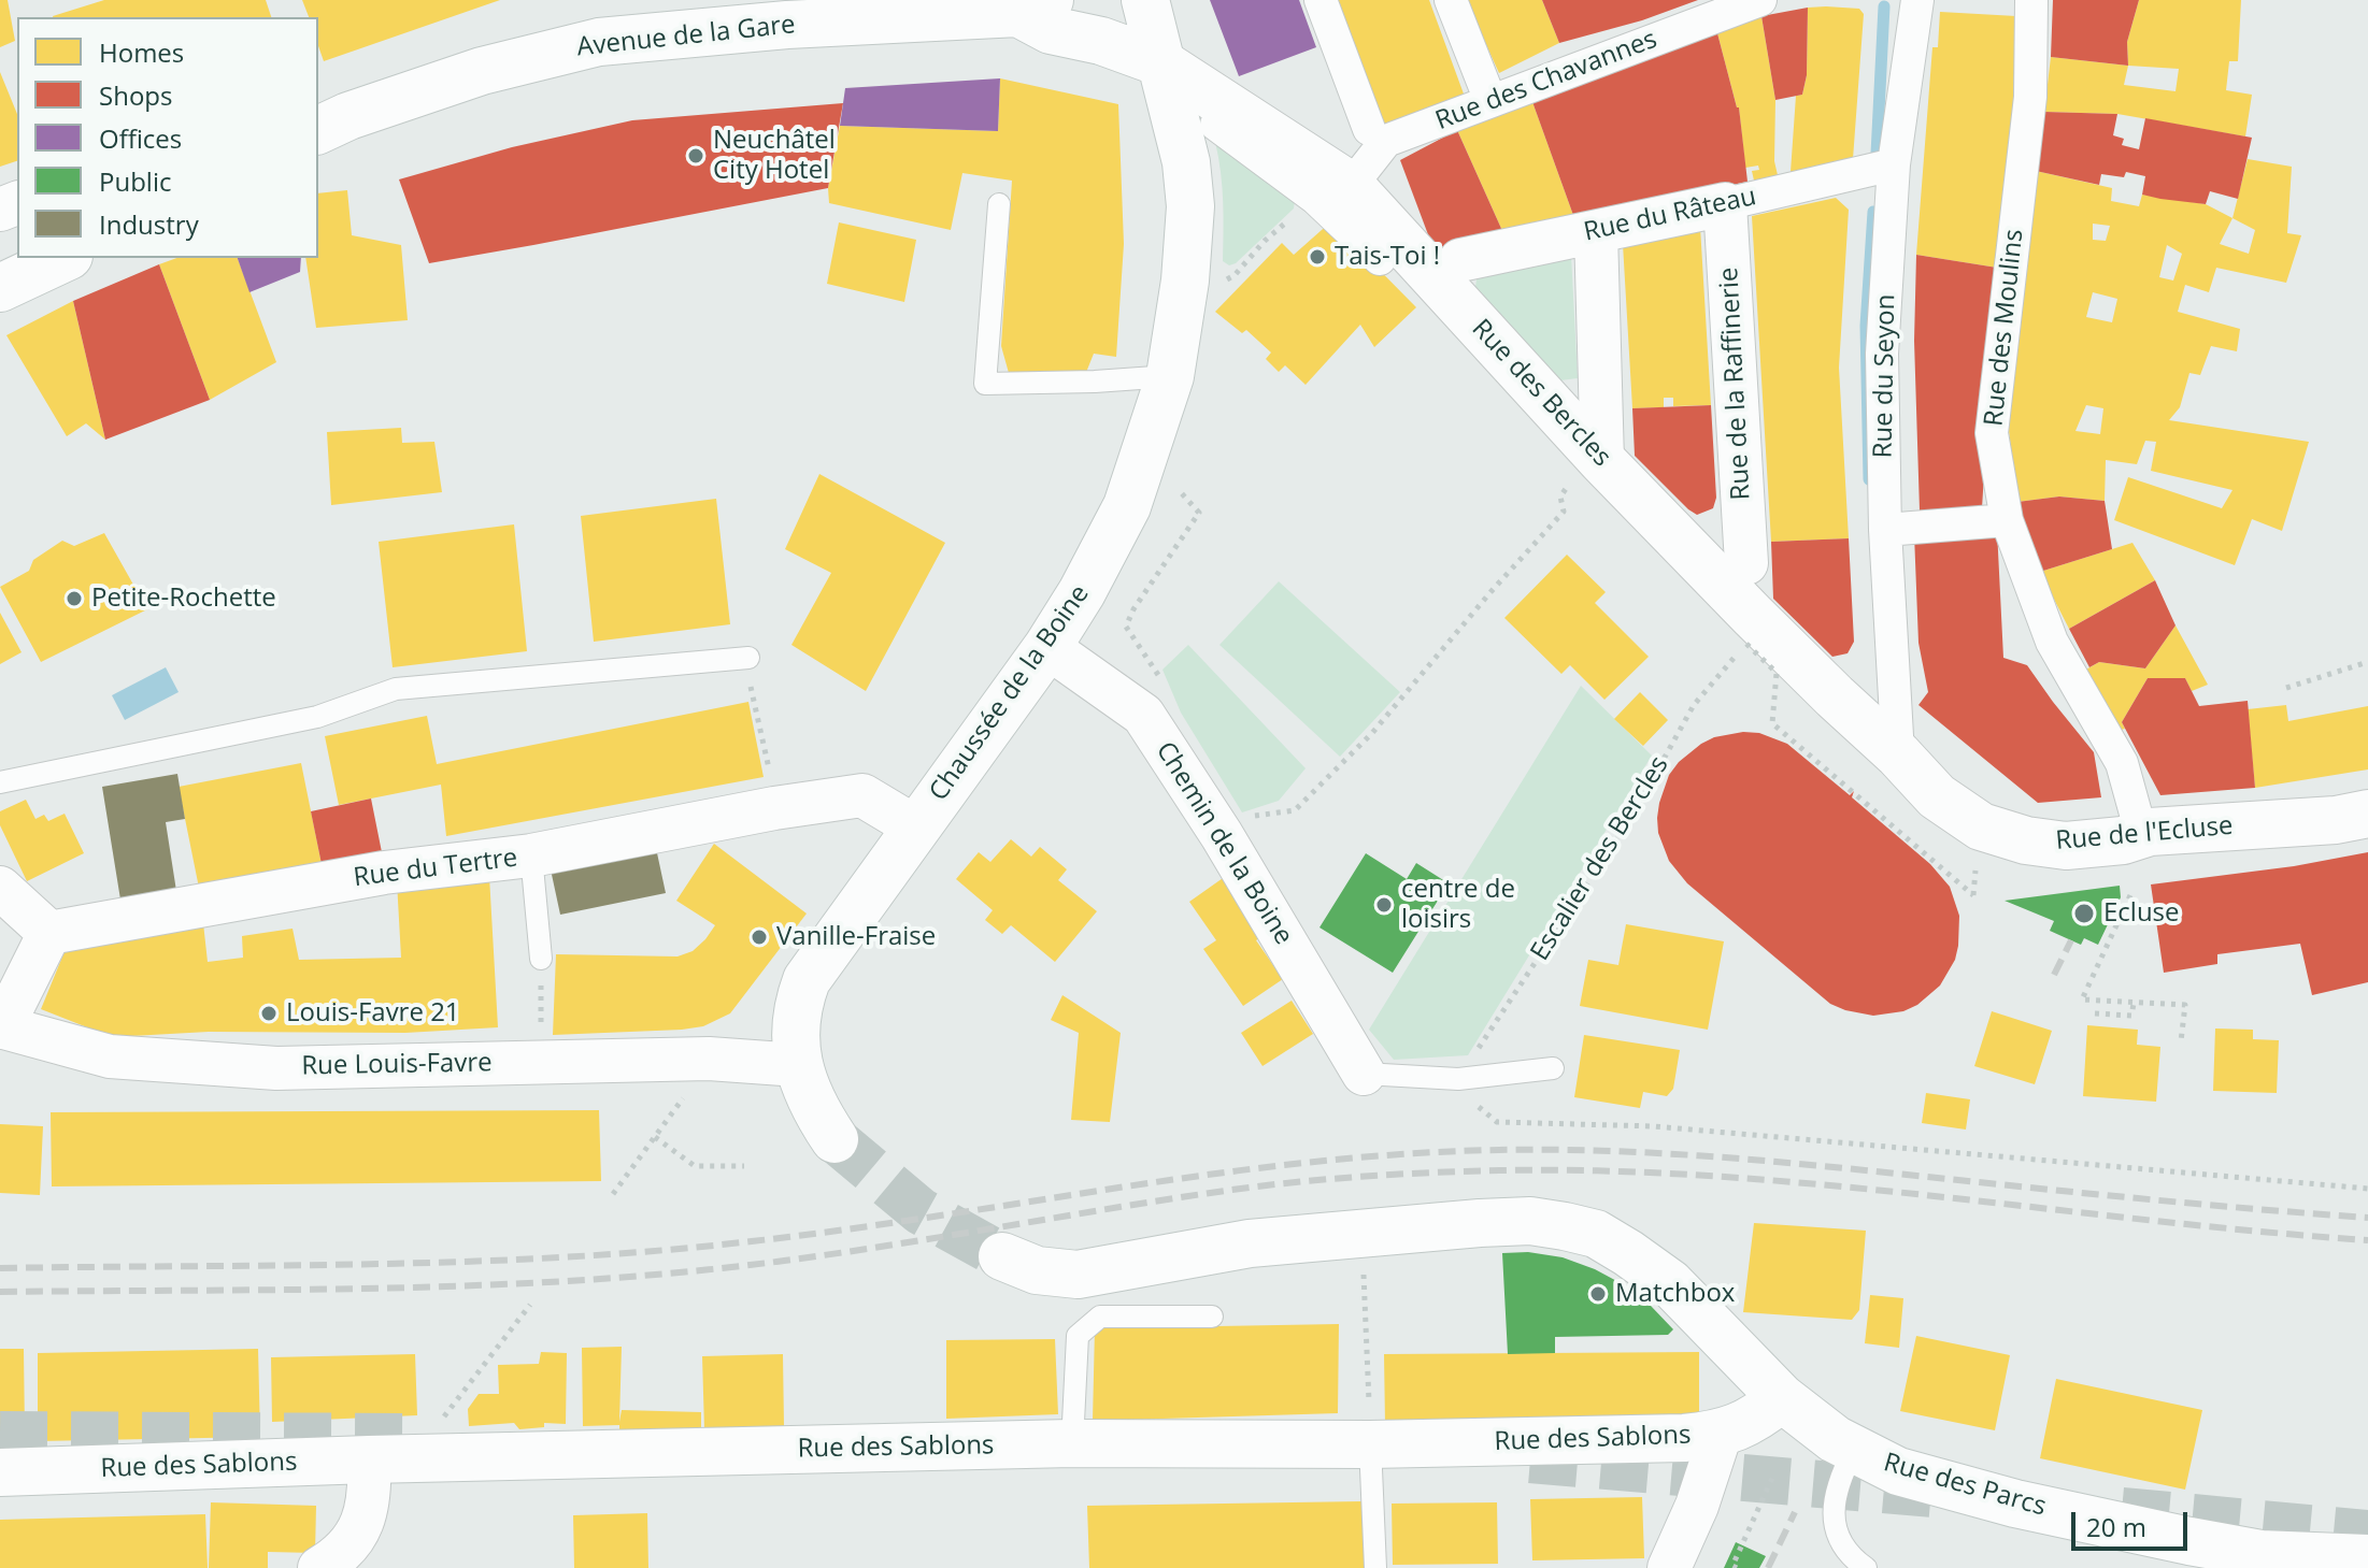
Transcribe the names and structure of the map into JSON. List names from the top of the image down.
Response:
{
  "streets": {
    "main road": [
      "Avenue de la Gare",
      "Rue des Bercles",
      "Chaussée de la Boine",
      "Rue de l'Ecluse",
      "Rue des Sablons",
      "Rue des Parcs"
    ],
    "street": [
      "Rue des Chavannes",
      "Rue du Râteau",
      "Rue des Moulins",
      "Rue du Seyon",
      "Rue de la Raffinerie",
      "Chemin de la Boine",
      "Rue du Tertre",
      "Rue Louis-Favre"
    ],
    "path": ["Escalier des Bercles"]
  },
  "crossings": [
    ["Avenue de la Gare", "Rue des Bercles"],
    ["Avenue de la Gare", "Chaussée de la Boine"],
    ["Rue des Chavannes", "Rue des Bercles"],
    ["Rue du Râteau", "Rue du Seyon"],
    ["Rue du Râteau", "Rue de la Raffinerie"],
    ["Rue des Moulins", "Rue de l'Ecluse"],
    ["Rue du Seyon", "Rue des Bercles"],
    ["Rue du Seyon", "Rue de l'Ecluse"],
    ["Rue des Bercles", "Chaussée de la Boine"],
    ["Rue des Bercles", "Rue de l'Ecluse"],
    ["Chaussée de la Boine", "Chemin de la Boine"],
    ["Chaussée de la Boine", "Rue du Tertre"],
    ["Chaussée de la Boine", "Rue Louis-Favre"],
    ["Rue des Sablons", "Rue des Parcs"]
  ],
  "places": [
    "Neuchâtel City Hotel",
    "Tais-Toi !",
    "Petite-Rochette",
    "centre de loisirs",
    "Ecluse",
    "Vanille-Fraise",
    "Louis-Favre 21",
    "Matchbox"
  ],
  "legend": [
    "Homes",
    "Shops",
    "Offices",
    "Public",
    "Industry"
  ],
  "scale_bar": "20 m"
}
